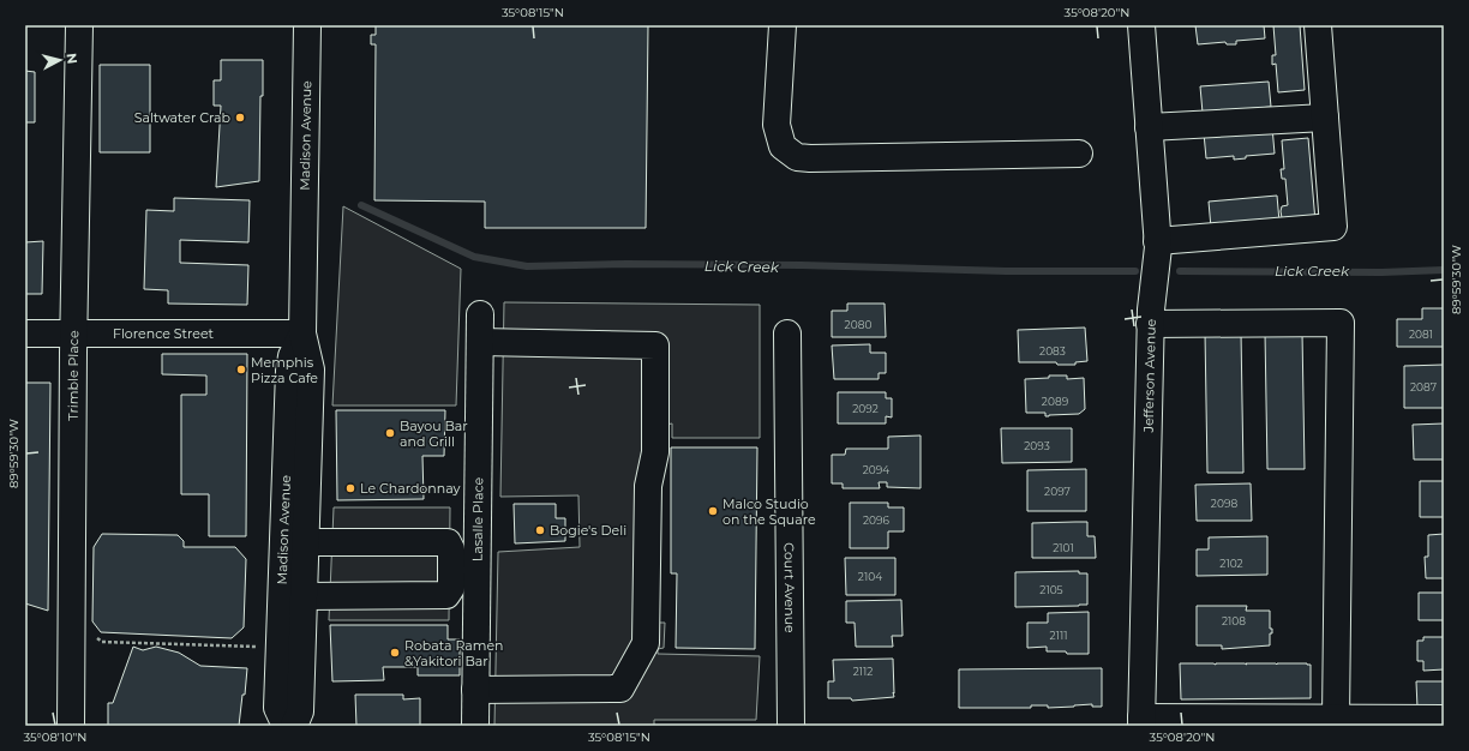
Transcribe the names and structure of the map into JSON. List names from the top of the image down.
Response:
{
  "streets": {
    "street": [
      "Madison Avenue",
      "Florence Street",
      "Trimble Place",
      "Jefferson Avenue",
      "Lasalle Place",
      "Court Avenue"
    ]
  },
  "crossings": [
    ["Madison Avenue", "Florence Street"],
    ["Florence Street", "Trimble Place"]
  ],
  "water": ["Lick Creek"],
  "places": [
    "Saltwater Crab",
    "Memphis Pizza Cafe",
    "Bayou Bar and Grill",
    "Le Chardonnay",
    "Malco Studio on the Square",
    "Bogie's Deli",
    "Robata Ramen &Yakitori Bar"
  ],
  "house_numbers": [
    "2080",
    "2081",
    "2083",
    "2087",
    "2089",
    "2092",
    "2093",
    "2094",
    "2097",
    "2098",
    "2096",
    "2101",
    "2102",
    "2104",
    "2105",
    "2108",
    "2111",
    "2112"
  ],
  "north": "right",
  "coordinates": [
    "35°08'15\"N",
    "35°08'20\"N",
    "89°59'30\"W",
    "35°08'10\"N"
  ]
}
